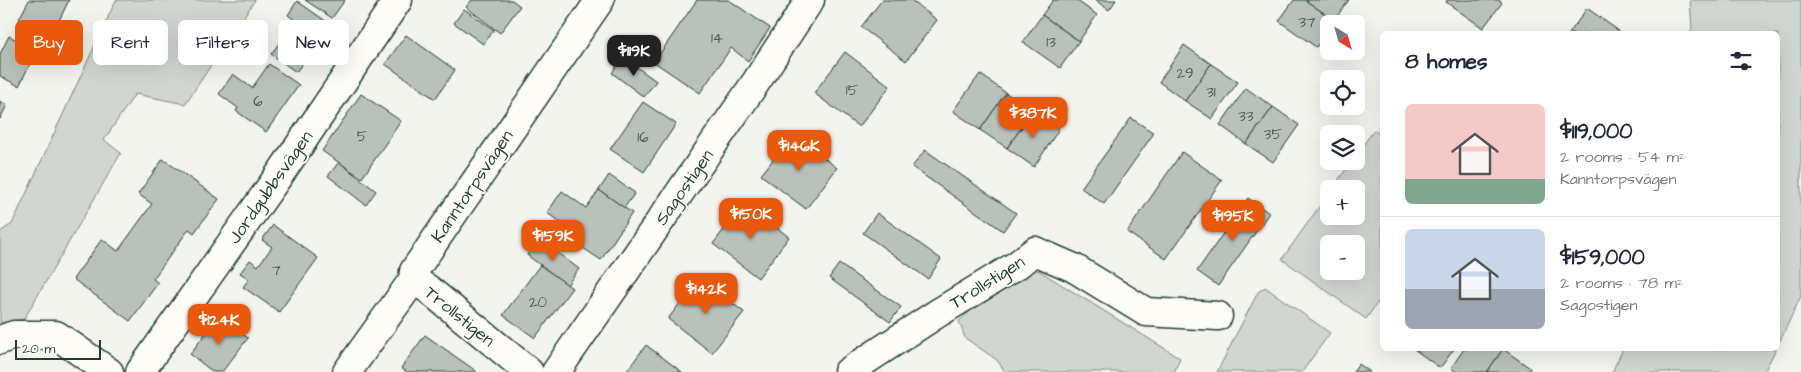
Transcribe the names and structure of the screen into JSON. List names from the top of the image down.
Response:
{
  "streets": {
    "street": [
      "Kanntorpsvägen",
      "Jordgubbsvägen",
      "Sagostigen",
      "Trollstigen"
    ]
  },
  "crossings": [
    ["Kanntorpsvägen", "Trollstigen"]
  ],
  "house_numbers": [
    "37",
    "14",
    "13",
    "29",
    "15",
    "31",
    "6",
    "33",
    "35",
    "5",
    "16",
    "7",
    "20"
  ],
  "scale_bar": "20 m",
  "north": "bottom right",
  "page": {
    "map_buttons": ["+", "−"],
    "chip": [
      "Buy",
      "Rent",
      "Filters",
      "New"
    ],
    "heading": "8 homes",
    "price": [
      "$119K",
      "$387K",
      "$146K",
      "$150K",
      "$195K",
      "$159K",
      "$142K",
      "$124K"
    ],
    "list": [
      {
        "name": "$119,000",
        "note": "2 rooms · 54 m² · Kanntorpsvägen"
      },
      {
        "name": "$159,000",
        "note": "2 rooms · 78 m² · Sagostigen"
      }
    ],
    "scale": "20 m"
  }
}
